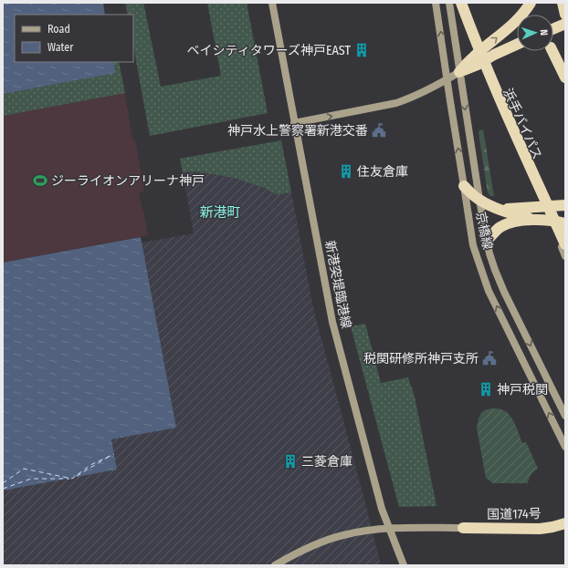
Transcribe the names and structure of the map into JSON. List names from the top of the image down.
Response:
{
  "streets": {
    "highway": ["浜手バイパス", "国道174号"],
    "street": ["京橋線", "新港突堤臨港線"]
  },
  "districts": ["新港町"],
  "places": {
    "building": [
      "ベイシティタワーズ神戸EAST",
      "住友倉庫",
      "神戸税関",
      "三菱倉庫"
    ],
    "public building": ["神戸水上警察署新港交番", "税関研修所神戸支所"],
    "sports": ["ジーライオンアリーナ神戸"]
  },
  "legend": ["Road", "Water"],
  "north": "right"
}
